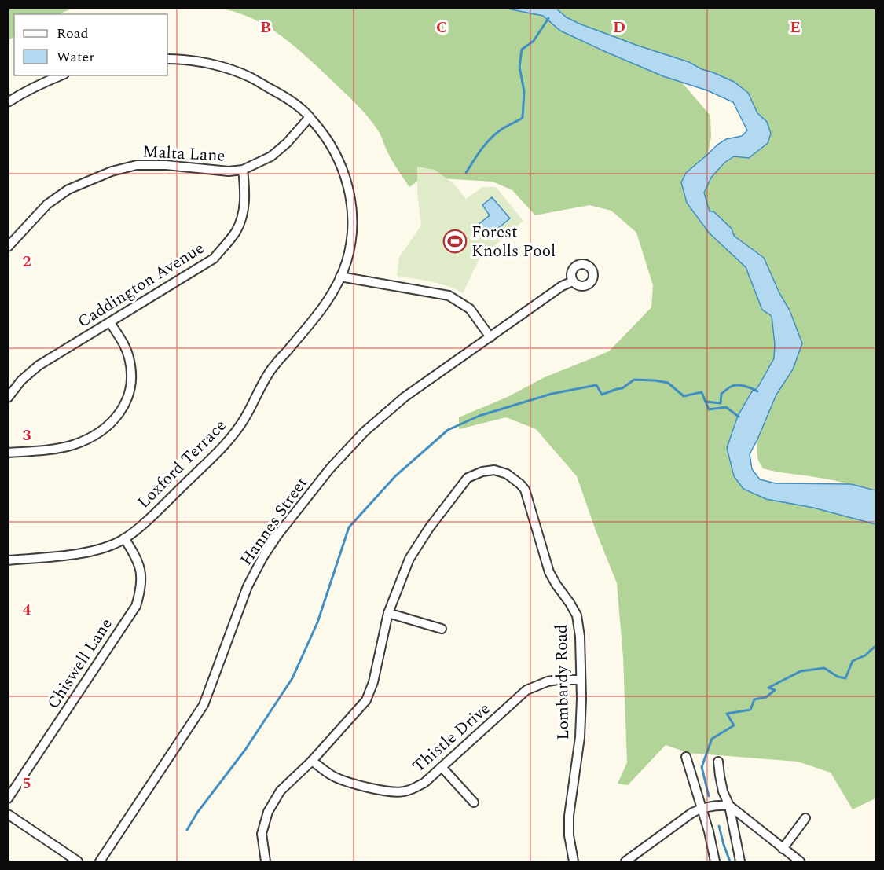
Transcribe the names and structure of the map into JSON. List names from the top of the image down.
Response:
{
  "streets": {
    "street": [
      "Malta Lane",
      "Caddington Avenue",
      "Loxford Terrace",
      "Hannes Street",
      "Chiswell Lane",
      "Lombardy Road",
      "Thistle Drive"
    ]
  },
  "crossings": [
    ["Malta Lane", "Caddington Avenue"],
    ["Malta Lane", "Loxford Terrace"],
    ["Loxford Terrace", "Chiswell Lane"],
    ["Lombardy Road", "Thistle Drive"]
  ],
  "places": {
    "sports": ["Forest Knolls Pool"]
  },
  "legend": ["Road", "Water"],
  "grid": {
    "columns": [
      "B",
      "C",
      "D",
      "E"
    ],
    "rows": [
      "2",
      "3",
      "4",
      "5"
    ]
  }
}
